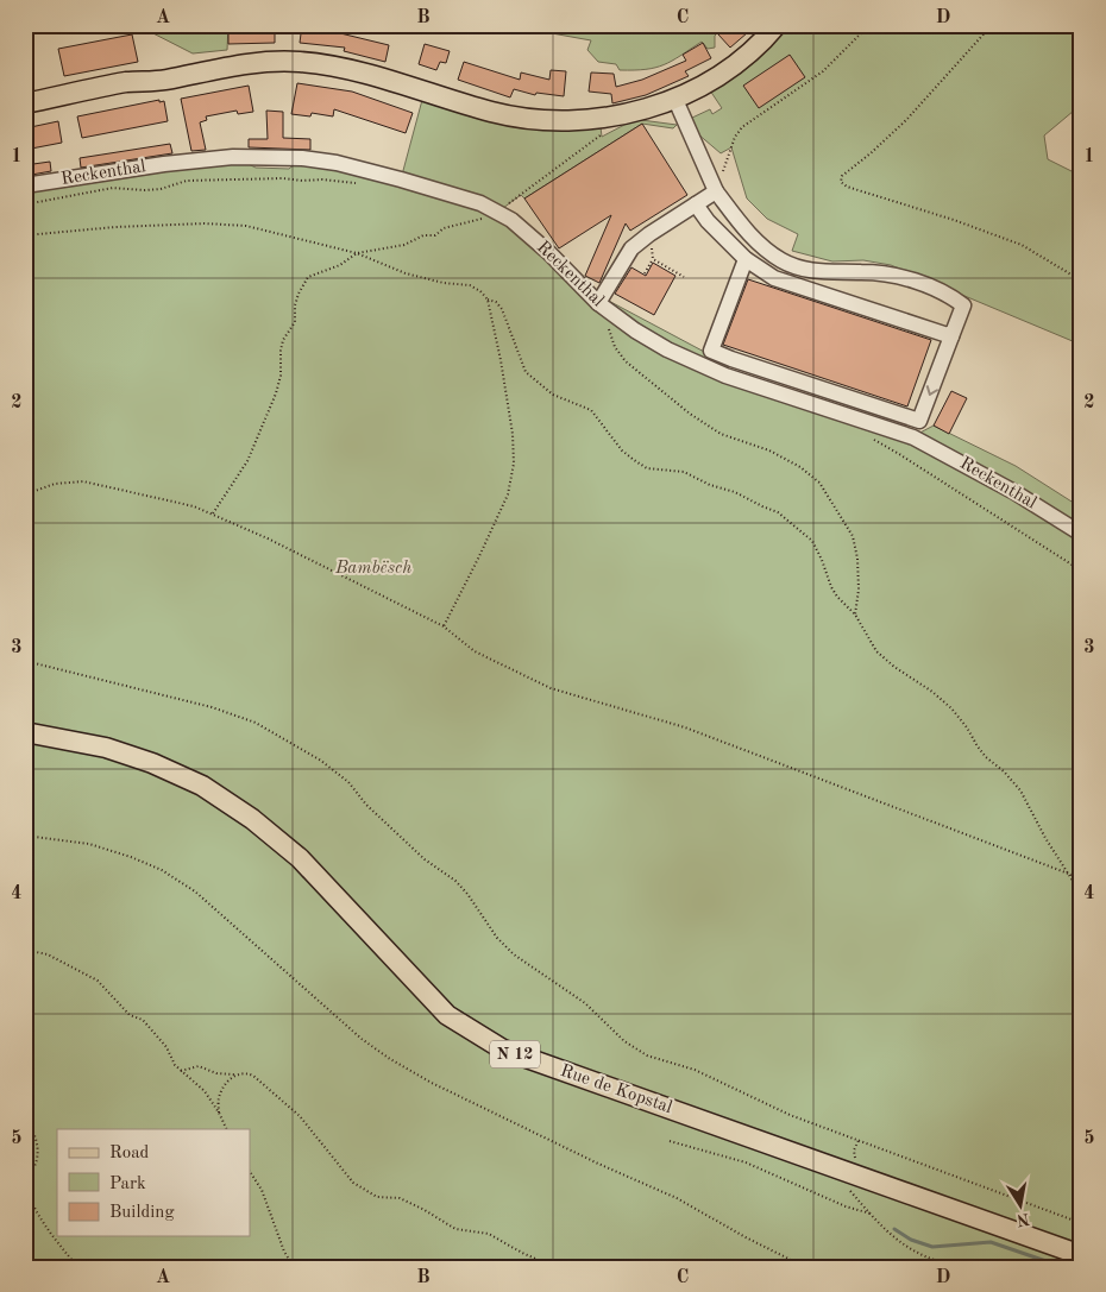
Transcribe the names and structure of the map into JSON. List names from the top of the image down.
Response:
{
  "streets": {
    "main road": ["N 12", "Rue de Kopstal"],
    "street": ["Reckenthal"]
  },
  "parks": ["Bambësch"],
  "legend": ["Road", "Park", "Building"],
  "north": "bottom",
  "grid": {
    "columns": [
      "A",
      "B",
      "C",
      "D"
    ],
    "rows": [
      "1",
      "2",
      "3",
      "4",
      "5"
    ]
  }
}
